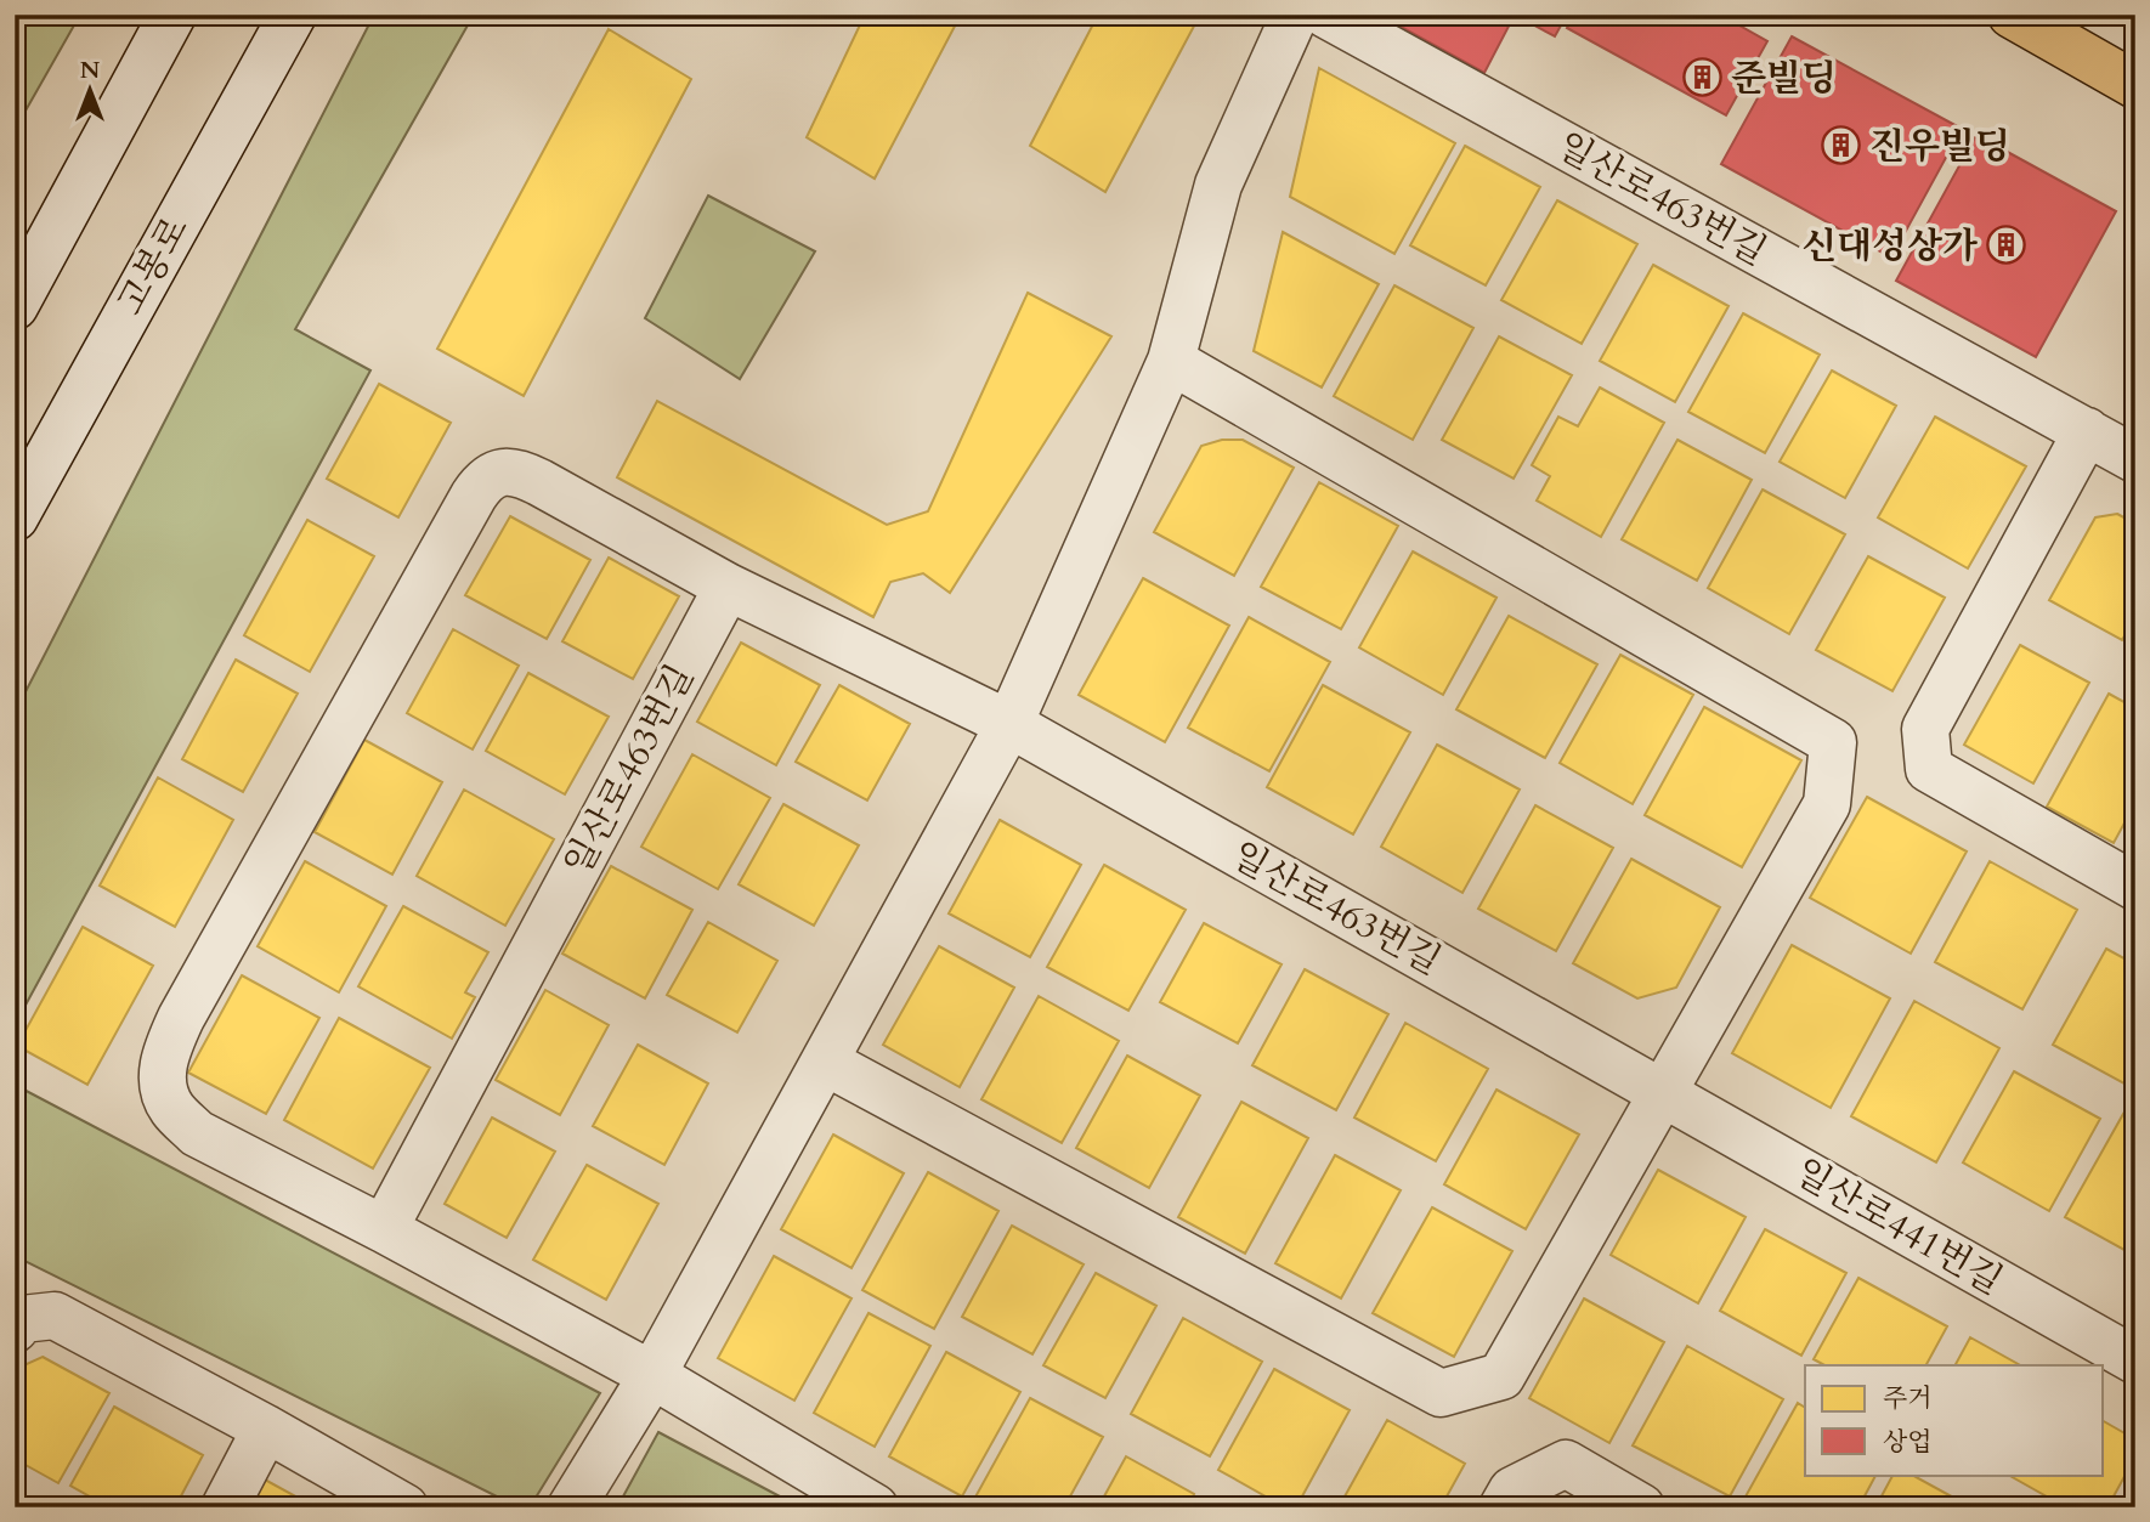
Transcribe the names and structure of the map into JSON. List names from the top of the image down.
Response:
{
  "streets": {
    "street": ["일산로463번길", "고봉로", "일산로441번길"]
  },
  "crossings": [
    ["일산로463번길", "일산로441번길"]
  ],
  "places": {
    "building": ["준빌딩", "진우빌딩", "신대성상가"]
  },
  "legend": ["주거", "상업"],
  "north": "top"
}
